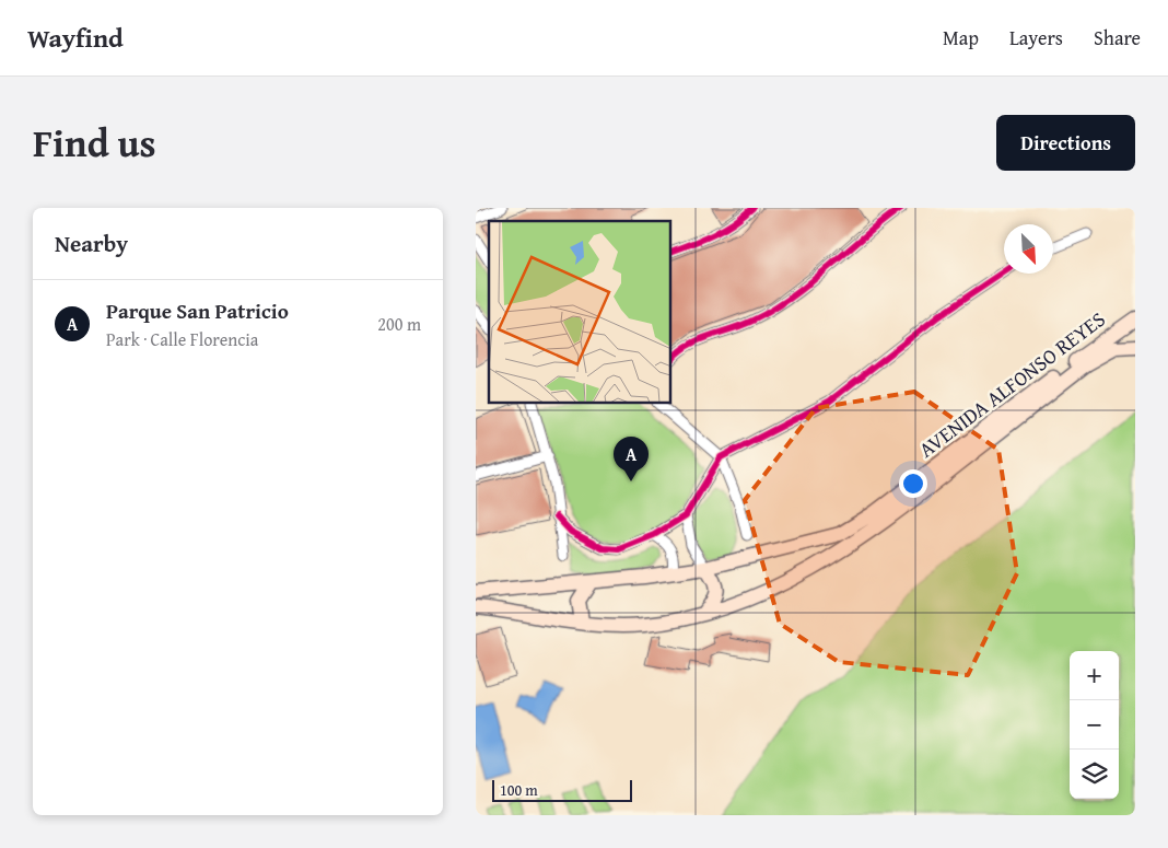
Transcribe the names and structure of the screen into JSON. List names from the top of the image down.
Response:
{
  "streets": {
    "main road": ["AVENIDA ALFONSO REYES"]
  },
  "scale_bar": "100 m",
  "north": "bottom right",
  "page": {
    "header": "Wayfind",
    "nav": ["Map", "Layers", "Share"],
    "title": "Find us",
    "buttons": "Directions",
    "heading": "Nearby",
    "list": [
      {
        "mark": "A",
        "name": "Parque San Patricio",
        "note": "Park · Calle Florencia",
        "value": "200 m"
      }
    ],
    "pins": "A",
    "map_buttons": ["+", "−"],
    "scale": "100 m"
  }
}
